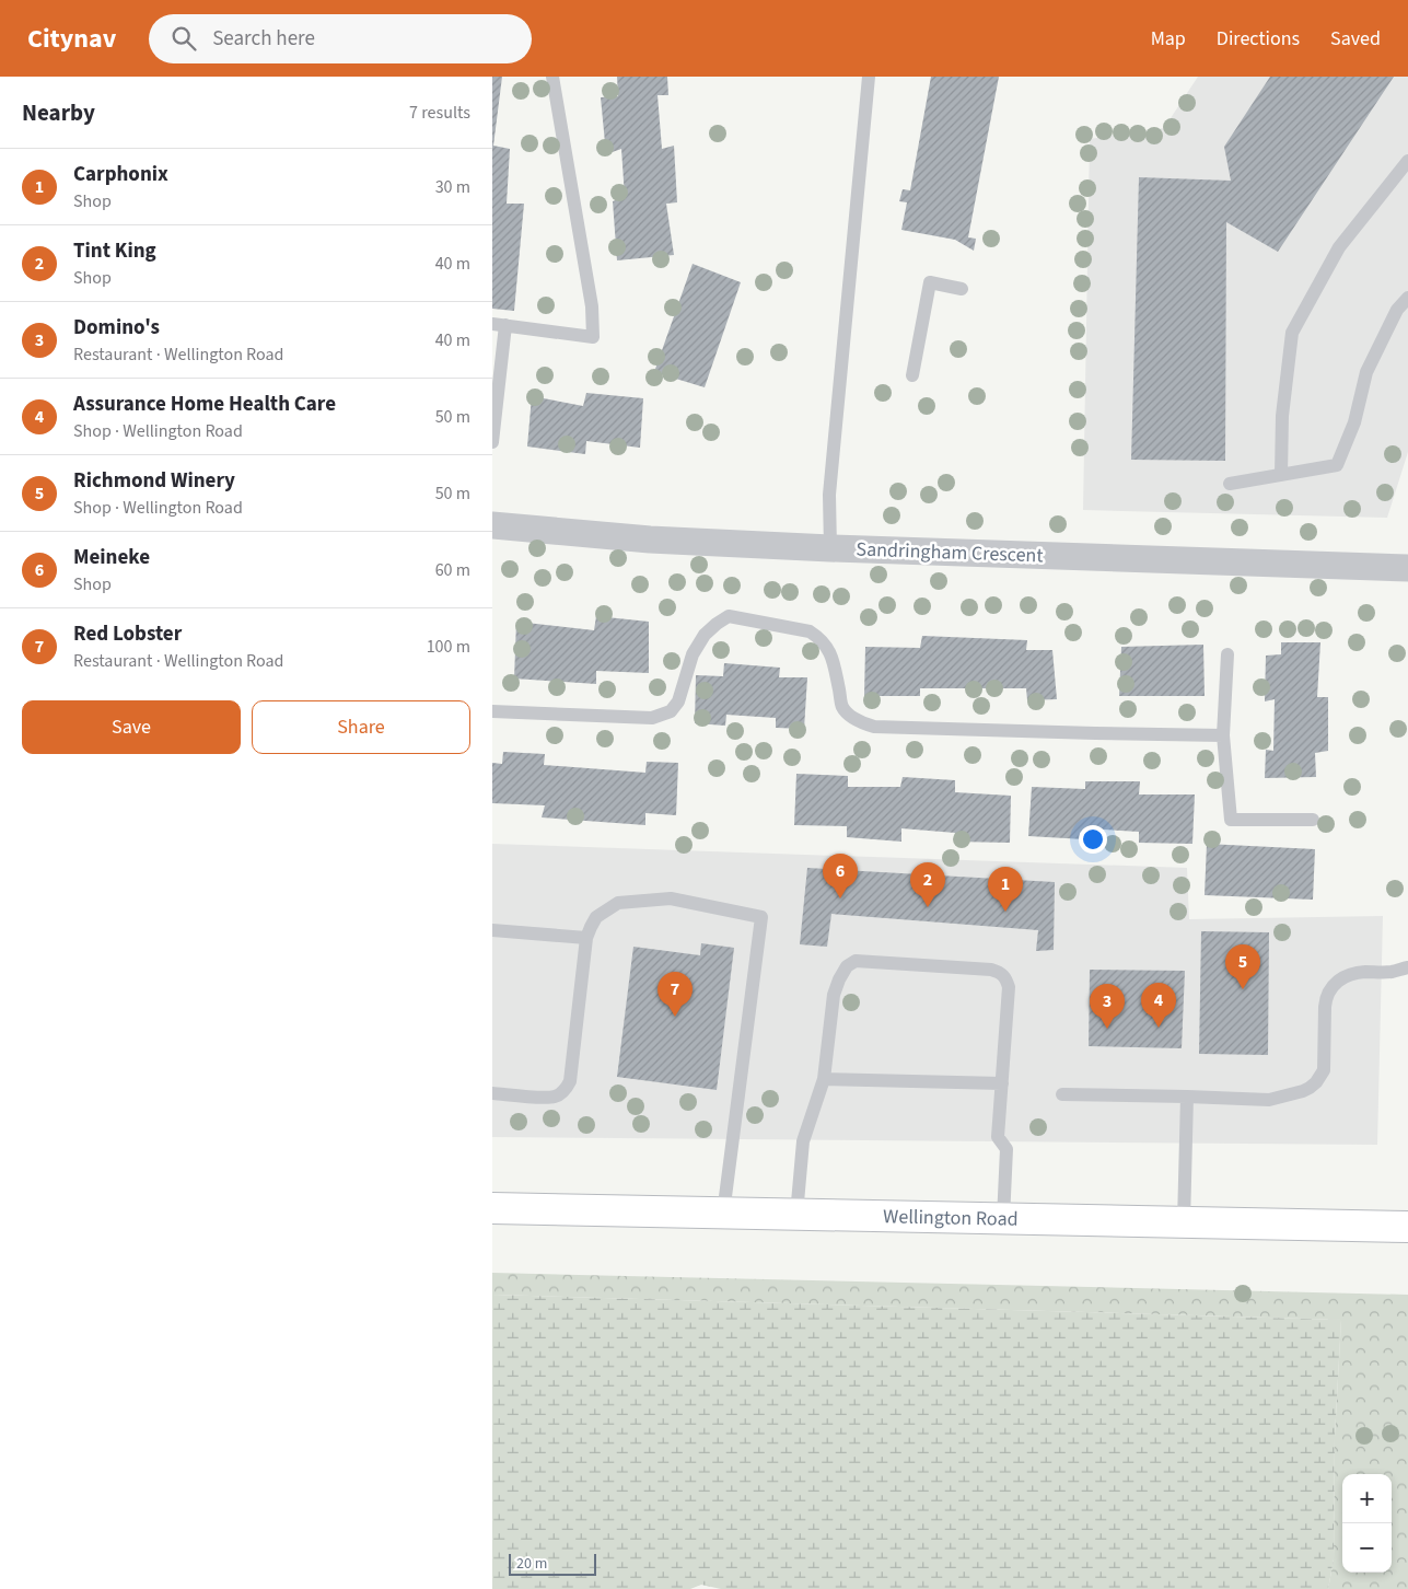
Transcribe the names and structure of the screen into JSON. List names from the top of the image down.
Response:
{
  "streets": {
    "main road": ["Wellington Road"],
    "street": ["Sandringham Crescent"]
  },
  "scale_bar": "20 m",
  "page": {
    "header": "Citynav",
    "search": "Search here",
    "nav": ["Map", "Directions", "Saved"],
    "heading": ["Nearby", "7 results"],
    "list": [
      {
        "mark": "1",
        "name": "Carphonix",
        "note": "Shop",
        "value": "30 m"
      },
      {
        "mark": "2",
        "name": "Tint King",
        "note": "Shop",
        "value": "40 m"
      },
      {
        "mark": "3",
        "name": "Domino's",
        "note": "Restaurant · Wellington Road",
        "value": "40 m"
      },
      {
        "mark": "4",
        "name": "Assurance Home Health Care",
        "note": "Shop · Wellington Road",
        "value": "50 m"
      },
      {
        "mark": "5",
        "name": "Richmond Winery",
        "note": "Shop · Wellington Road",
        "value": "50 m"
      },
      {
        "mark": "6",
        "name": "Meineke",
        "note": "Shop",
        "value": "60 m"
      },
      {
        "mark": "7",
        "name": "Red Lobster",
        "note": "Restaurant · Wellington Road",
        "value": "100 m"
      }
    ],
    "buttons": ["Save", "Share"],
    "pins": [
      "6",
      "2",
      "1",
      "5",
      "7",
      "4",
      "3"
    ],
    "map_buttons": ["+", "−"],
    "scale": "20 m"
  }
}
